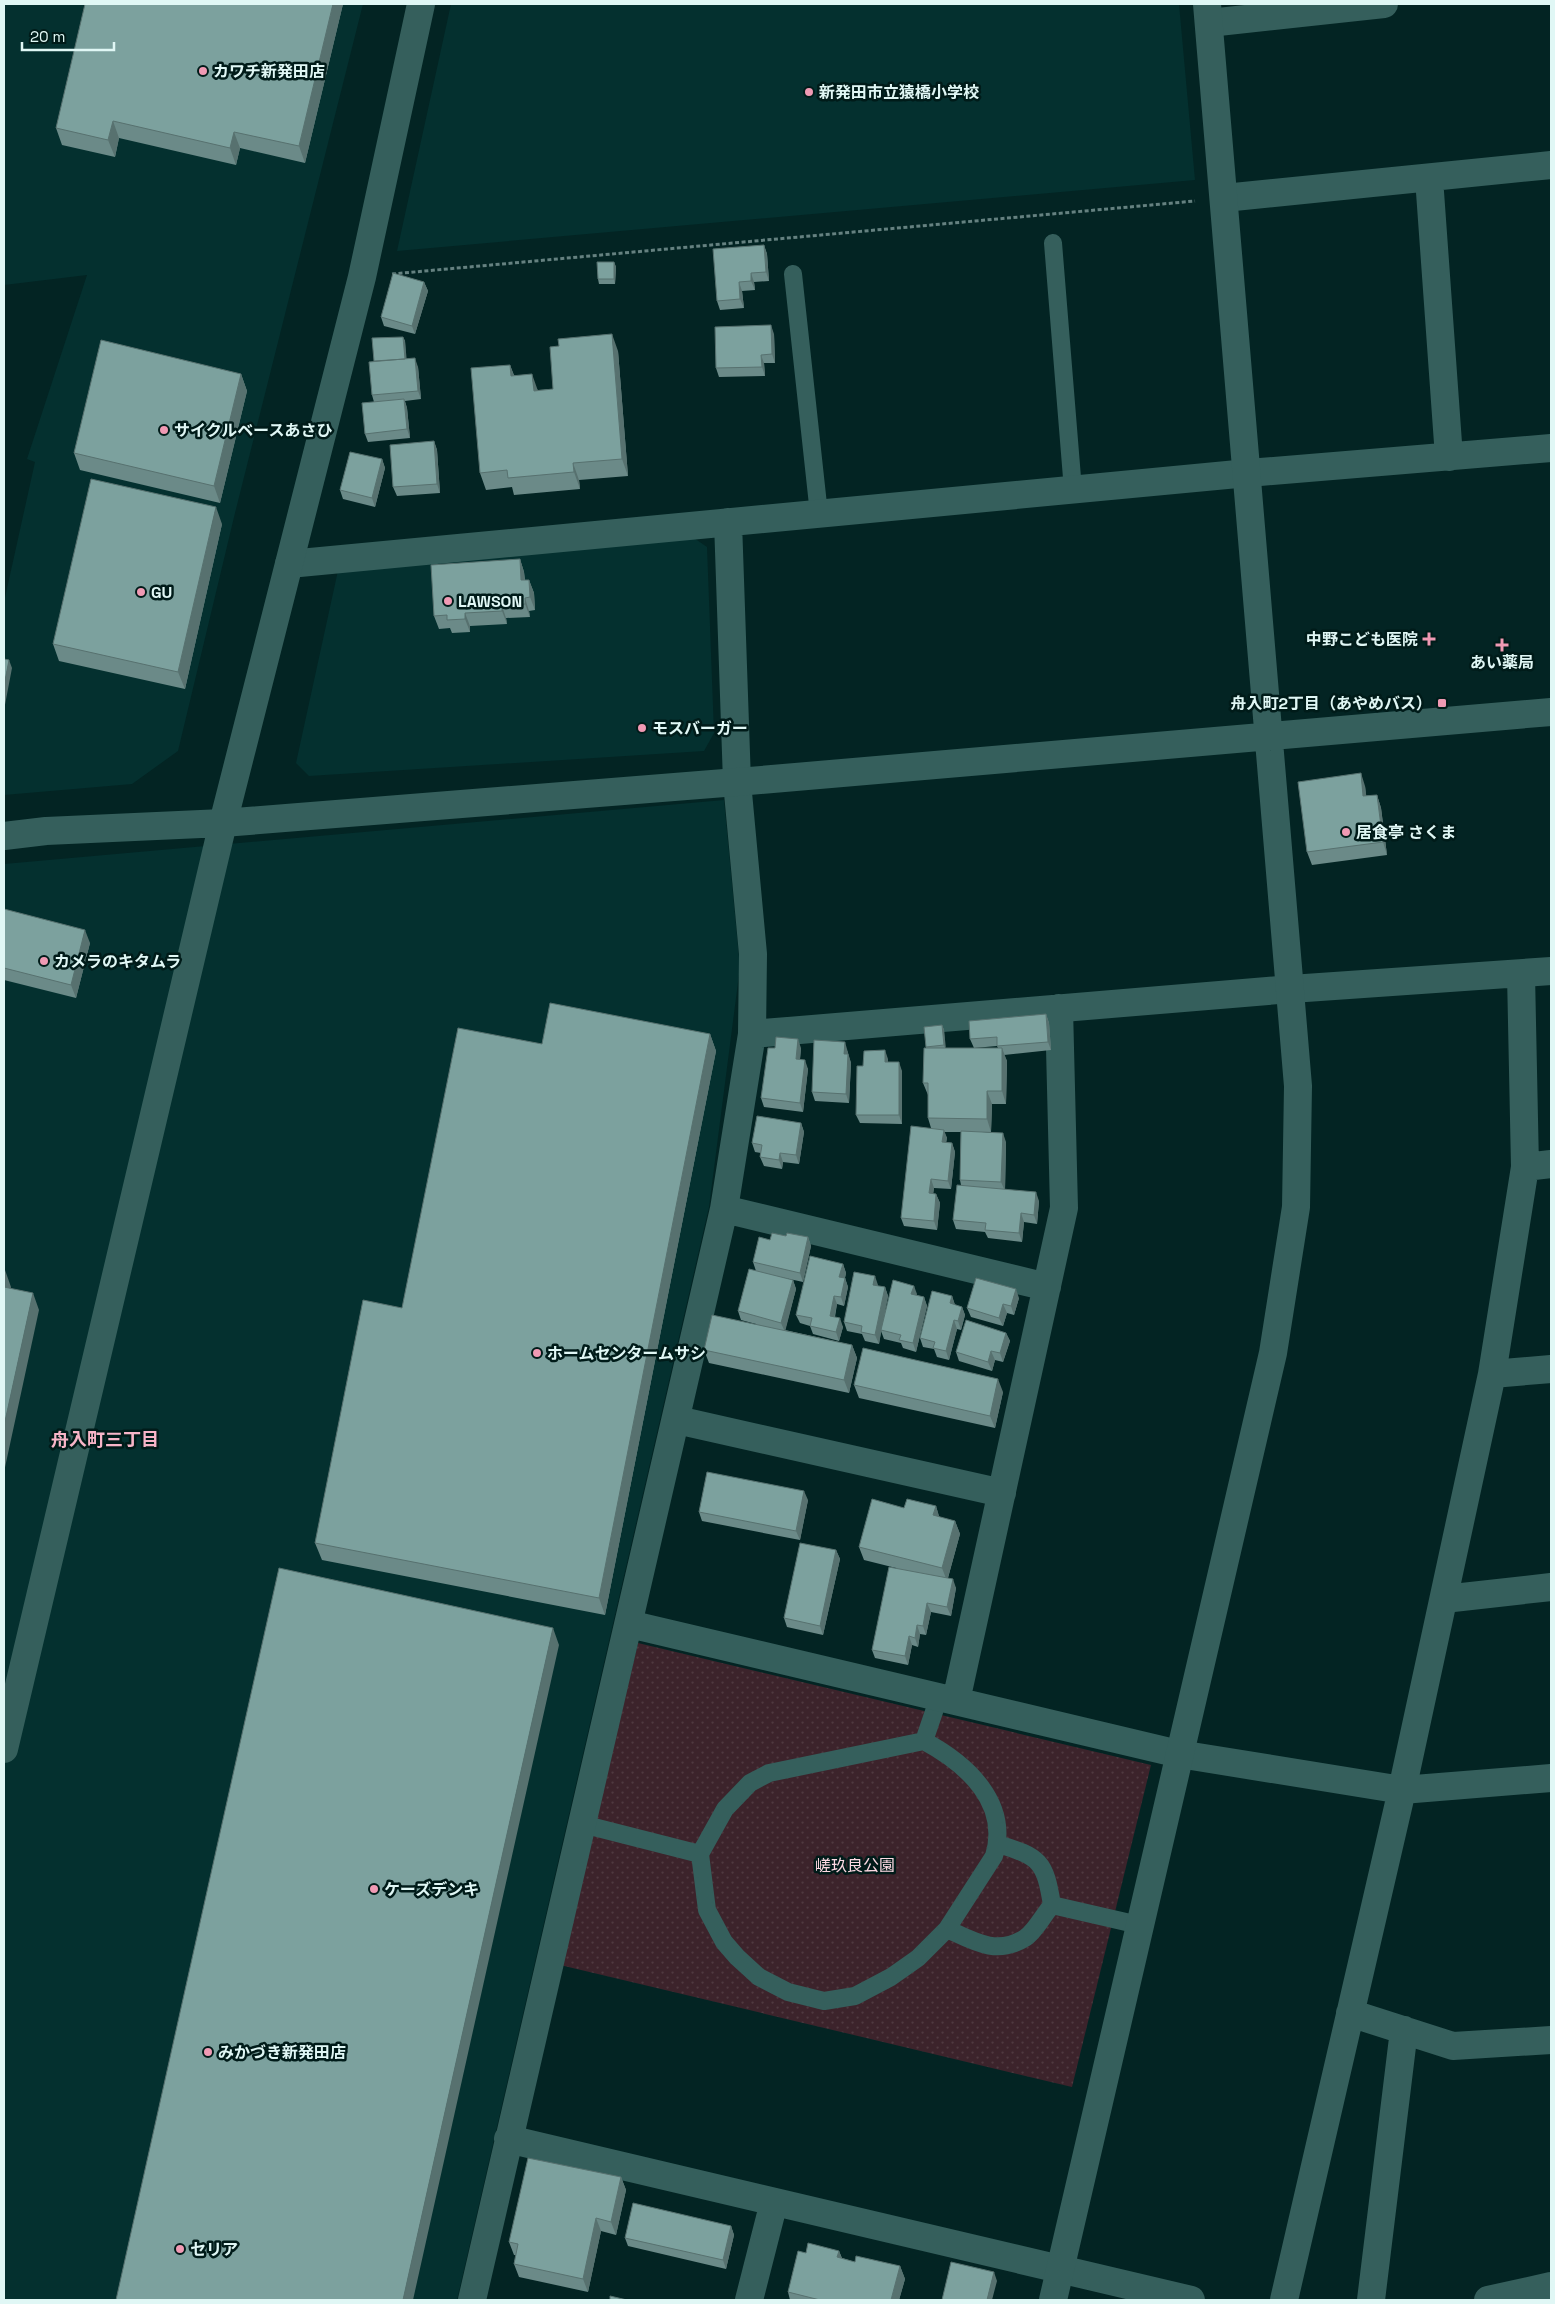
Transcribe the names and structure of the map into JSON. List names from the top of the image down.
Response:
{
  "districts": ["舟入町三丁目"],
  "parks": ["嵯玖良公園"],
  "places": {
    "other": [
      "カワチ新発田店",
      "新発田市立猿橋小学校",
      "サイクルベースあさひ",
      "GU",
      "LAWSON",
      "モスバーガー",
      "居食亭 さくま",
      "カメラのキタムラ",
      "ホームセンタームサシ",
      "ケーズデンキ",
      "みかづき新発田店",
      "セリア"
    ],
    "health": ["中野こども医院", "あい薬局"],
    "transit": ["舟入町2丁目（あやめバス）"]
  },
  "scale_bar": "20 m"
}
